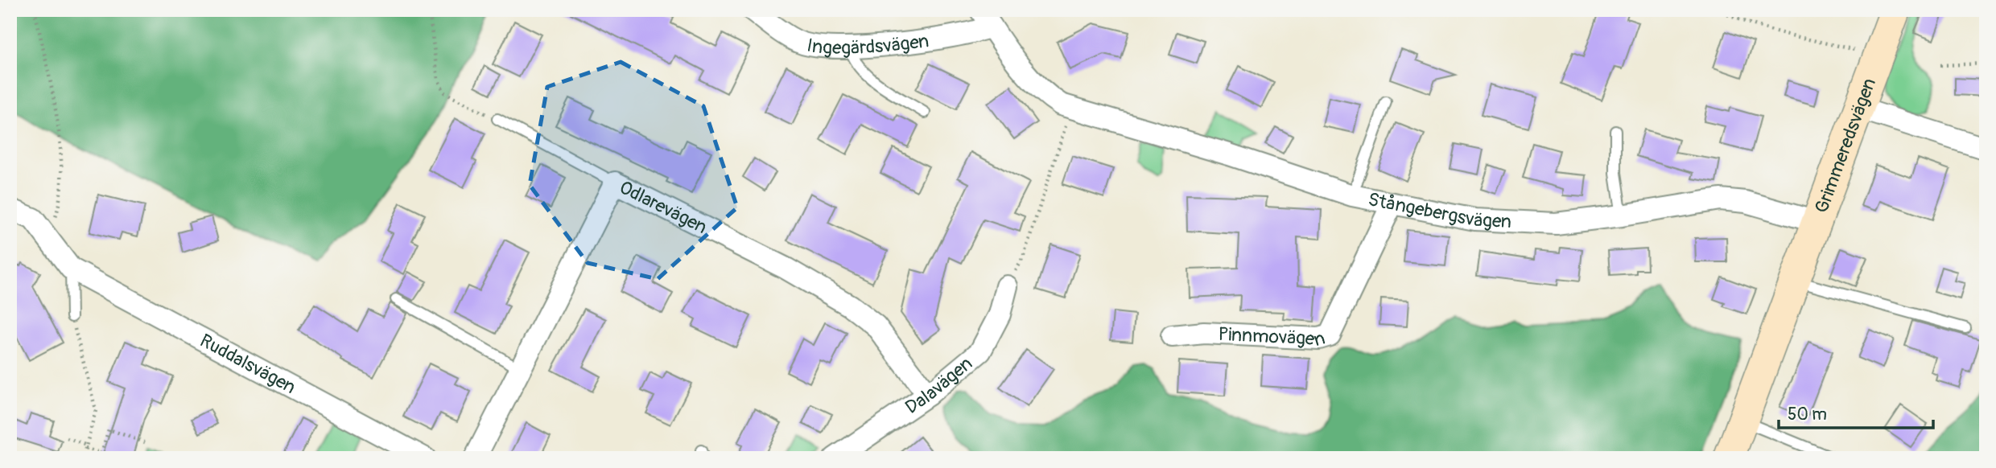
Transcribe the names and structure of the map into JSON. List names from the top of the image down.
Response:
{
  "streets": {
    "street": [
      "Ingegärdsvägen",
      "Grimmeredsvägen",
      "Odlarevägen",
      "Stångebergsvägen",
      "Pinnmovägen",
      "Ruddalsvägen",
      "Dalavägen"
    ]
  },
  "crossings": [
    ["Ingegärdsvägen", "Stångebergsvägen"],
    ["Grimmeredsvägen", "Stångebergsvägen"],
    ["Odlarevägen", "Dalavägen"],
    ["Stångebergsvägen", "Pinnmovägen"]
  ],
  "scale_bar": "50 m"
}
